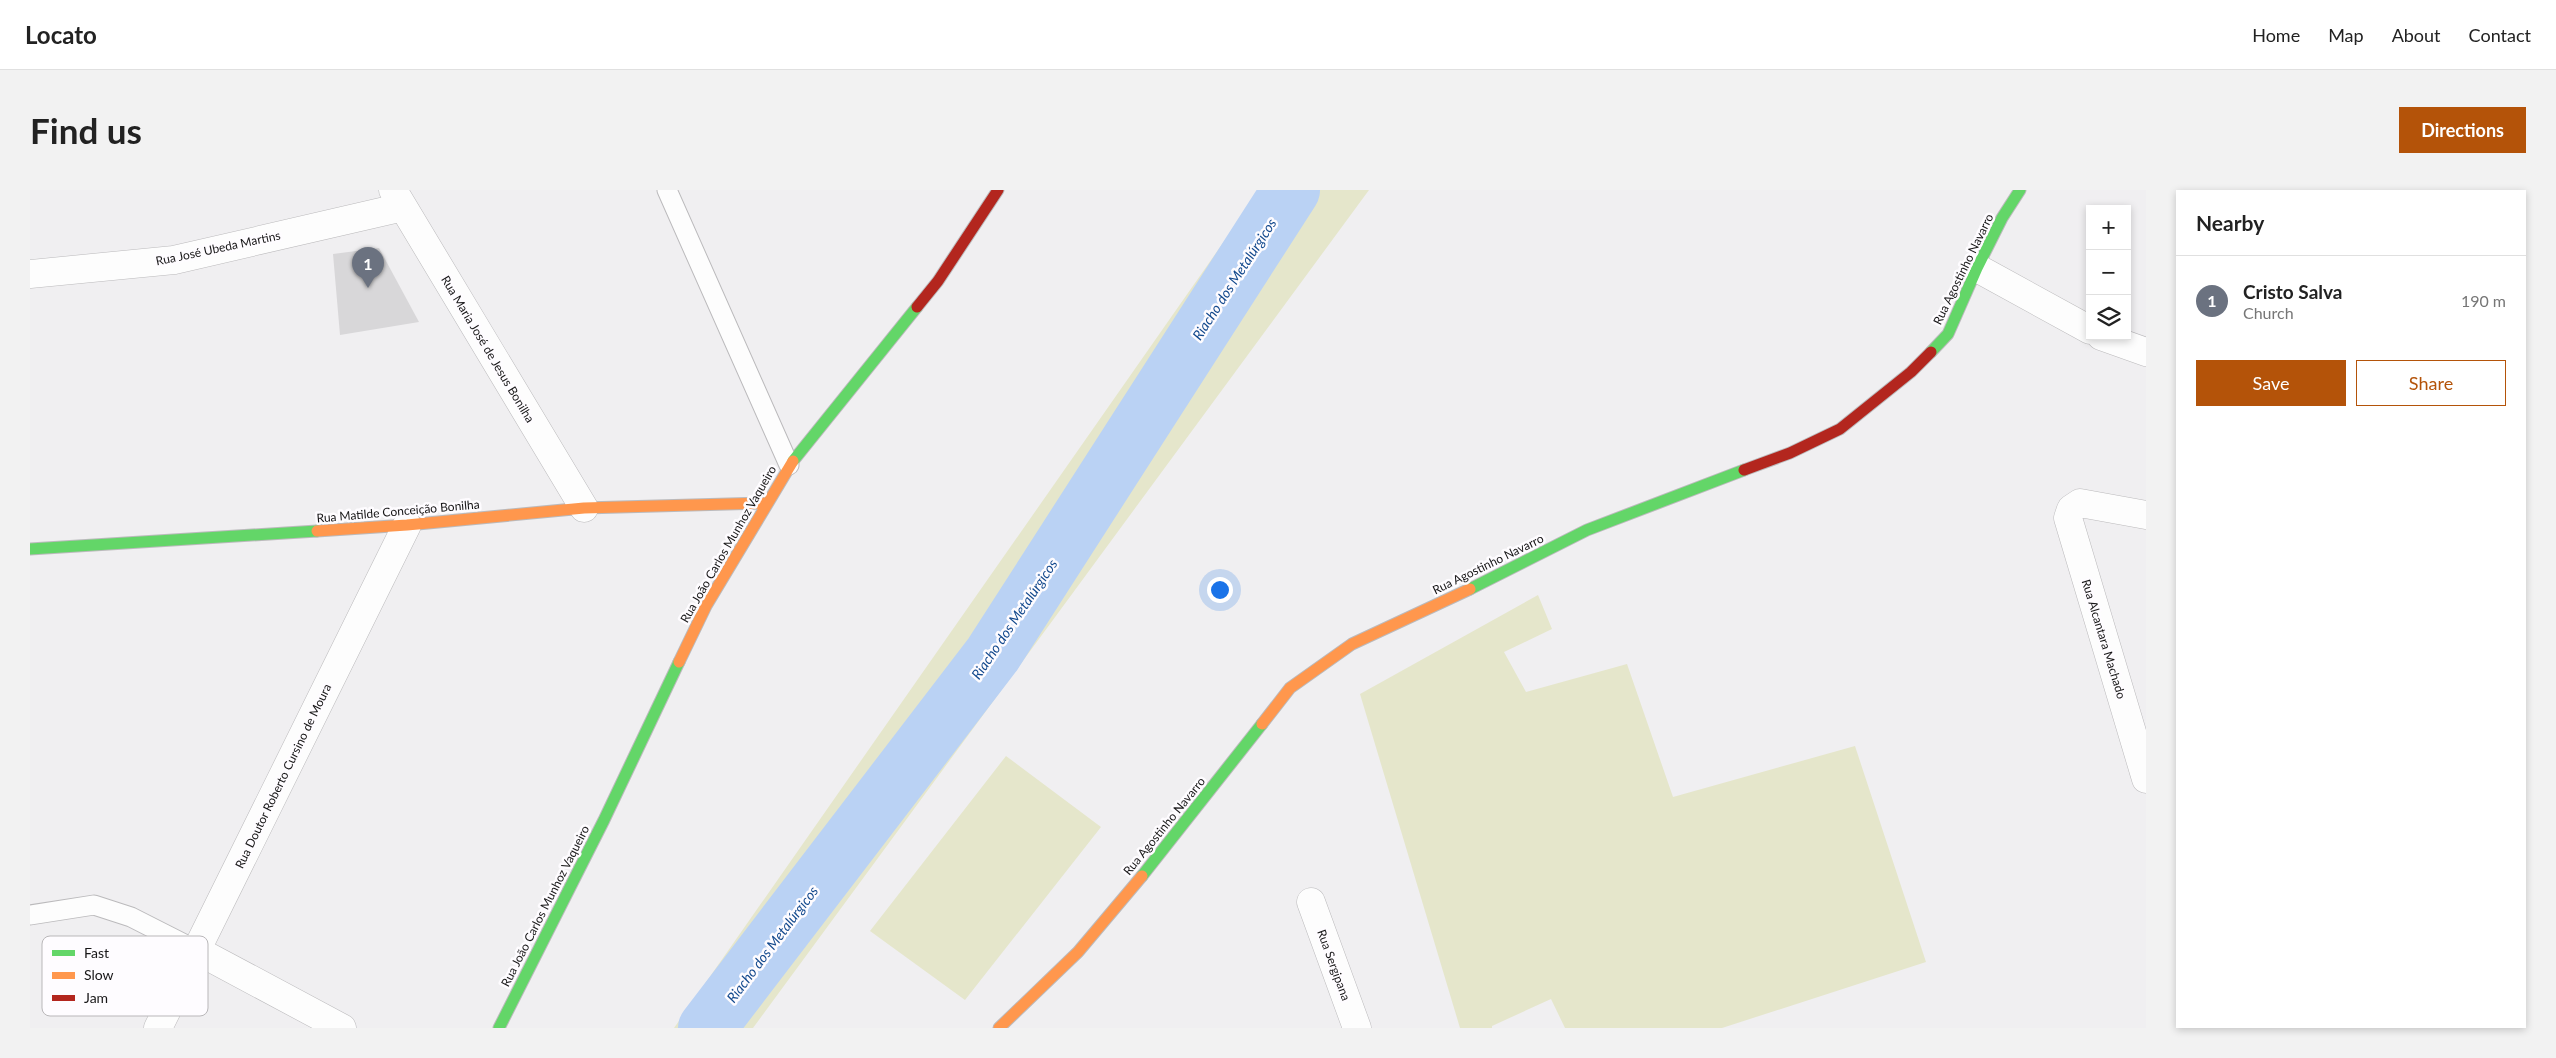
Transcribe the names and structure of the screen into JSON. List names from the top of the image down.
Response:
{
  "streets": {
    "street": [
      "Rua José Ubeda Martins",
      "Rua Agostinho Navarro",
      "Rua Maria José de Jesus Bonilha",
      "Rua Matilde Conceição Bonilha",
      "Rua João Carlos Munhoz Vaqueiro",
      "Rua Alcantara Machado",
      "Rua Doutor Roberto Cursino de Moura",
      "Rua Sergipana"
    ]
  },
  "crossings": [
    ["Rua José Ubeda Martins", "Rua Maria José de Jesus Bonilha"],
    ["Rua Maria José de Jesus Bonilha", "Rua Matilde Conceição Bonilha"],
    ["Rua Matilde Conceição Bonilha", "Rua João Carlos Munhoz Vaqueiro"],
    ["Rua Matilde Conceição Bonilha", "Rua Doutor Roberto Cursino de Moura"]
  ],
  "water": ["Riacho dos Metalúrgicos"],
  "legend": ["Fast", "Slow", "Jam"],
  "page": {
    "header": "Locato",
    "nav": [
      "Home",
      "Map",
      "About",
      "Contact"
    ],
    "buttons": [
      "Directions",
      ["Save", "Share"]
    ],
    "title": "Find us",
    "heading": "Nearby",
    "map_buttons": ["+", "−"],
    "pins": "1",
    "list": [
      {
        "mark": "1",
        "name": "Cristo Salva",
        "note": "Church",
        "value": "190 m"
      }
    ]
  }
}
